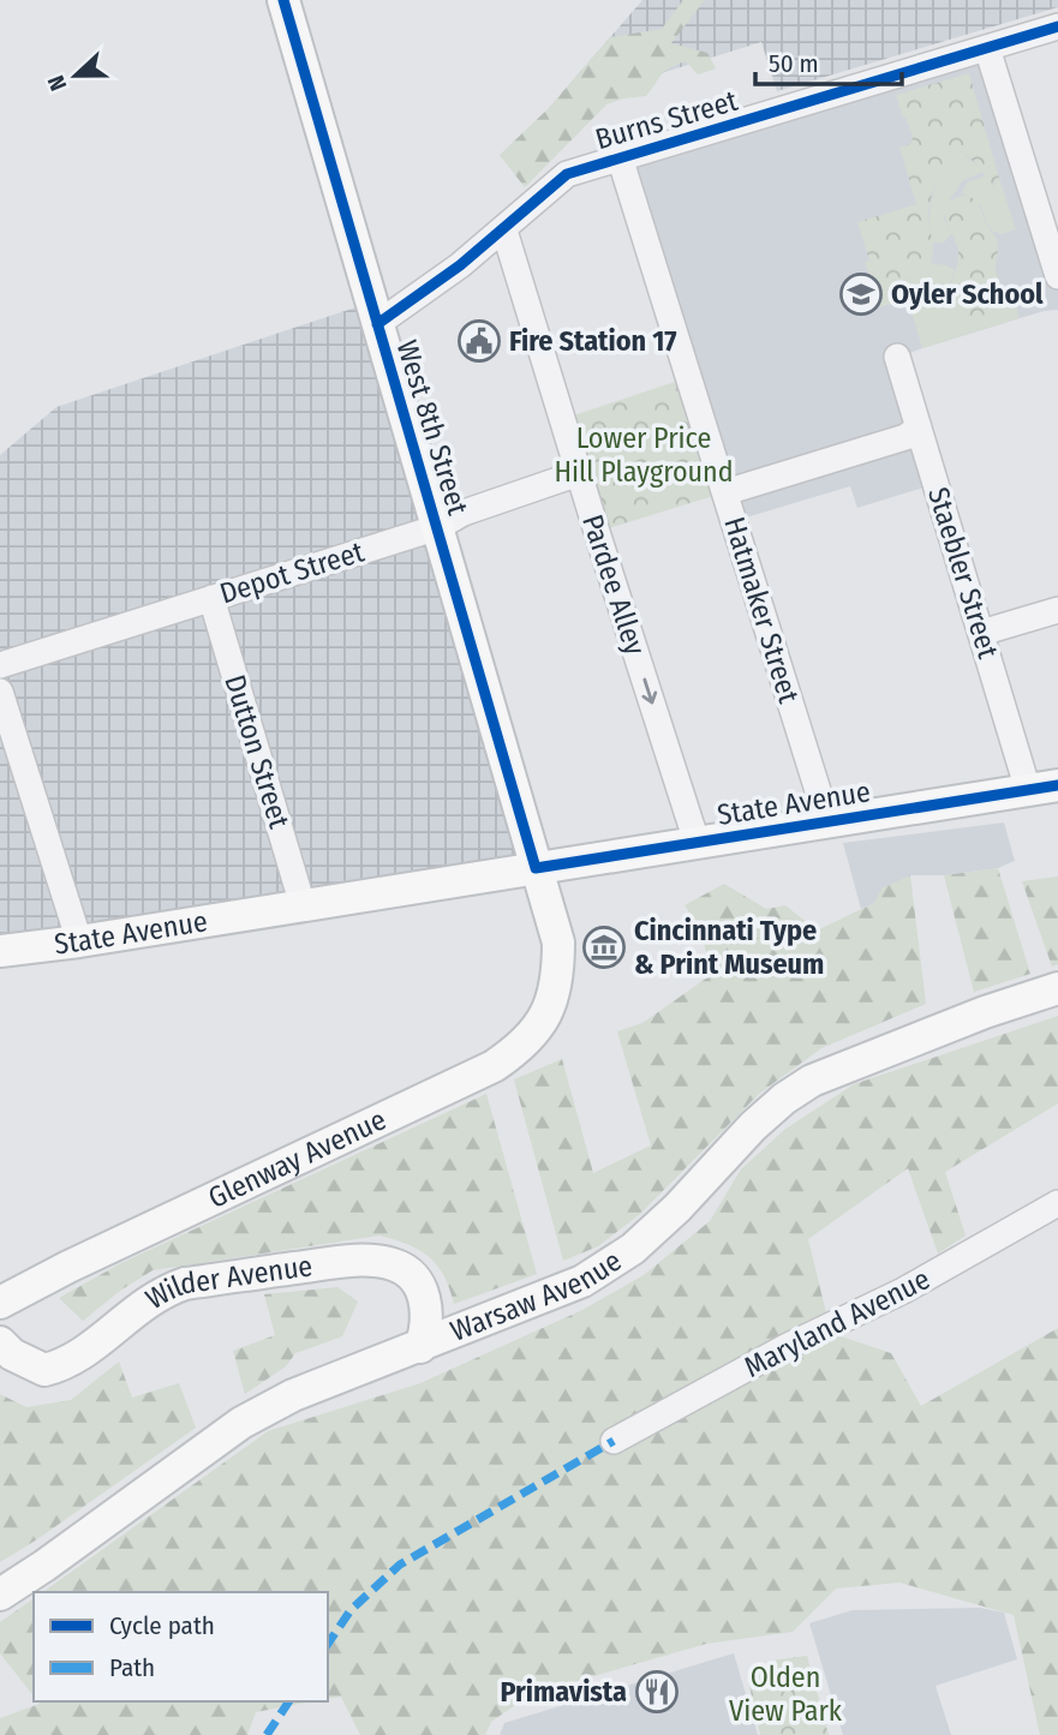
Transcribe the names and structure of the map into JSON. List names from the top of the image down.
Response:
{
  "streets": {
    "main road": [
      "West 8th Street",
      "State Avenue",
      "Glenway Avenue",
      "Wilder Avenue",
      "Warsaw Avenue"
    ],
    "street": [
      "Burns Street",
      "Depot Street",
      "Staebler Street",
      "Pardee Alley",
      "Hatmaker Street",
      "Dutton Street",
      "Maryland Avenue"
    ]
  },
  "crossings": [
    ["Burns Street", "West 8th Street"],
    ["Burns Street", "Pardee Alley"],
    ["Burns Street", "Hatmaker Street"],
    ["West 8th Street", "Depot Street"],
    ["West 8th Street", "State Avenue"],
    ["West 8th Street", "Glenway Avenue"],
    ["Depot Street", "Pardee Alley"],
    ["Depot Street", "Dutton Street"],
    ["Staebler Street", "State Avenue"],
    ["Pardee Alley", "State Avenue"],
    ["Hatmaker Street", "State Avenue"],
    ["Dutton Street", "State Avenue"],
    ["Wilder Avenue", "Warsaw Avenue"]
  ],
  "one_way": ["Pardee Alley"],
  "parks": ["Lower Price Hill Playground", "Olden View Park"],
  "places": {
    "school or university": ["Oyler School"],
    "public building": ["Fire Station 17"],
    "museum": ["Cincinnati Type & Print Museum"],
    "restaurant": ["Primavista"]
  },
  "legend": ["Cycle path", "Path"],
  "scale_bar": "50 m",
  "north": "left"
}
